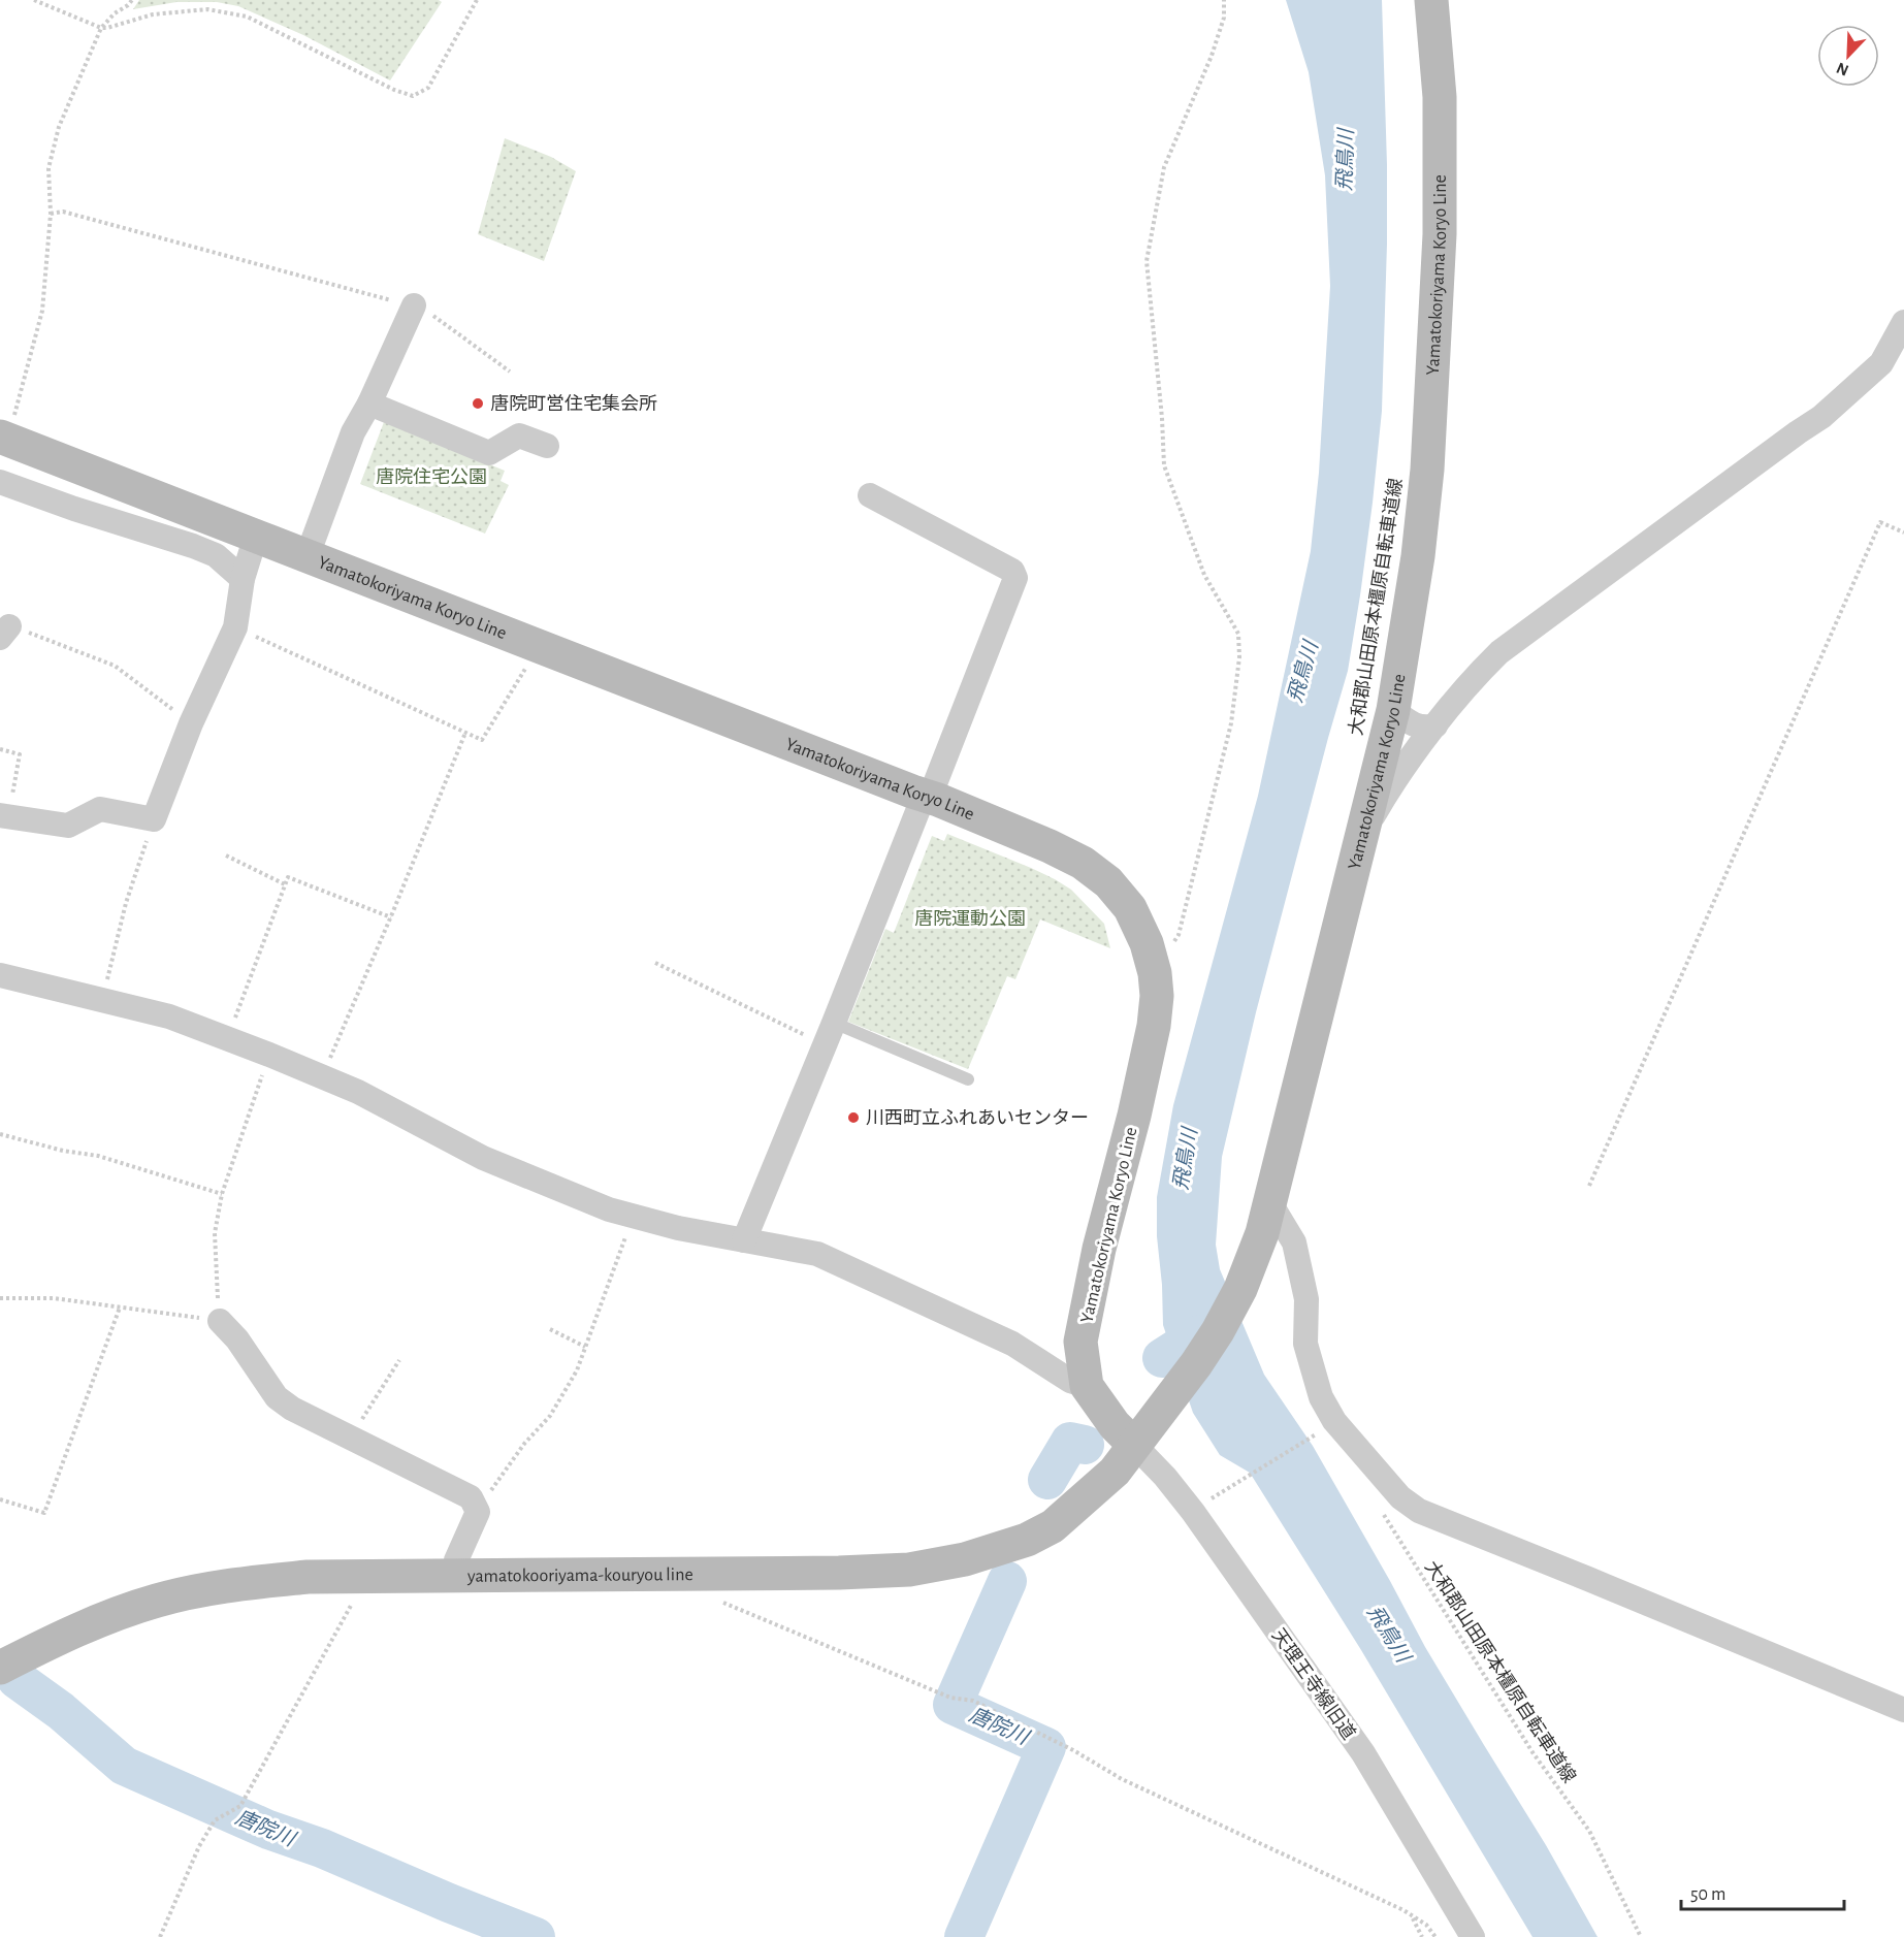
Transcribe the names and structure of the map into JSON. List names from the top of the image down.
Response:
{
  "streets": {
    "main road": ["Yamatokoriyama Koryo Line", "yamatokooriyama-kouryou line"],
    "street": ["天理王寺線旧道"],
    "path": ["大和郡山田原本橿原自転車道線"]
  },
  "crossings": [
    ["Yamatokoriyama Koryo Line", "yamatokooriyama-kouryou line"],
    ["Yamatokoriyama Koryo Line", "天理王寺線旧道"],
    ["yamatokooriyama-kouryou line", "天理王寺線旧道"]
  ],
  "water": ["飛鳥川", "唐院川"],
  "parks": ["唐院住宅公園", "唐院運動公園"],
  "places": ["唐院町営住宅集会所", "川西町立ふれあいセンター"],
  "scale_bar": "50 m",
  "north": "bottom left"
}
